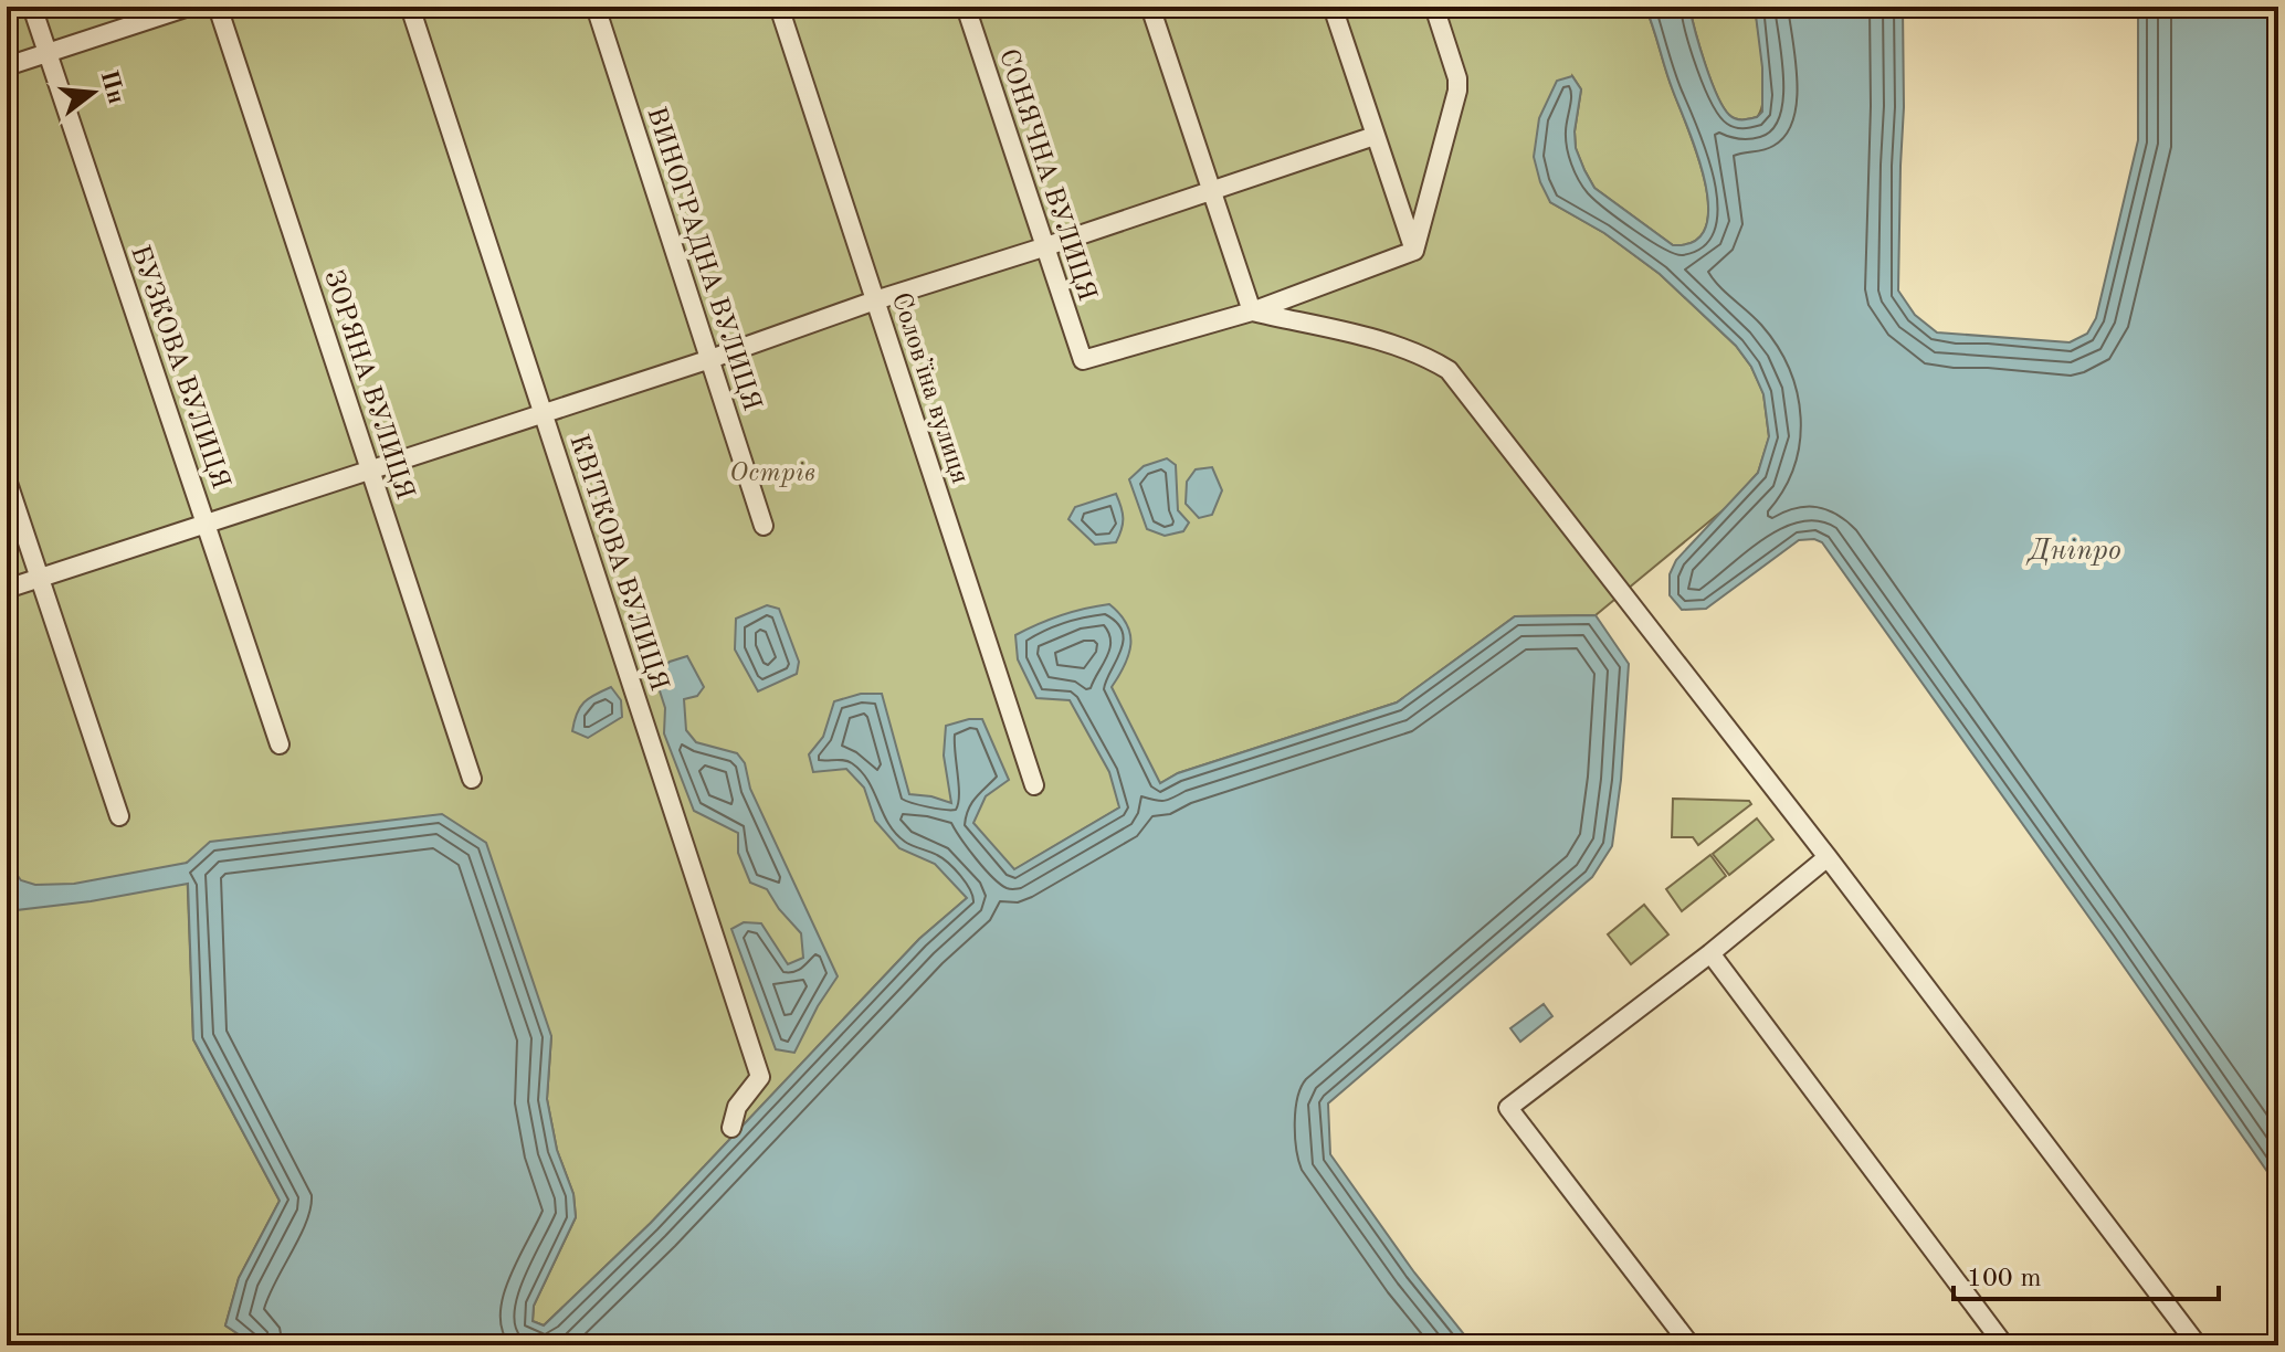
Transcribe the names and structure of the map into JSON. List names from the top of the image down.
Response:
{
  "streets": {
    "street": [
      "СОНЯЧНА ВУЛИЦЯ",
      "ВИНОГРАДНА ВУЛИЦЯ",
      "БУЗКОВА ВУЛИЦЯ",
      "ЗОРЯНА ВУЛИЦЯ",
      "Соловʼїна вулиця",
      "КВІТКОВА ВУЛИЦЯ"
    ]
  },
  "water": ["Дніпро"],
  "parks": ["Острів"],
  "scale_bar": "100 m",
  "north": "right"
}
